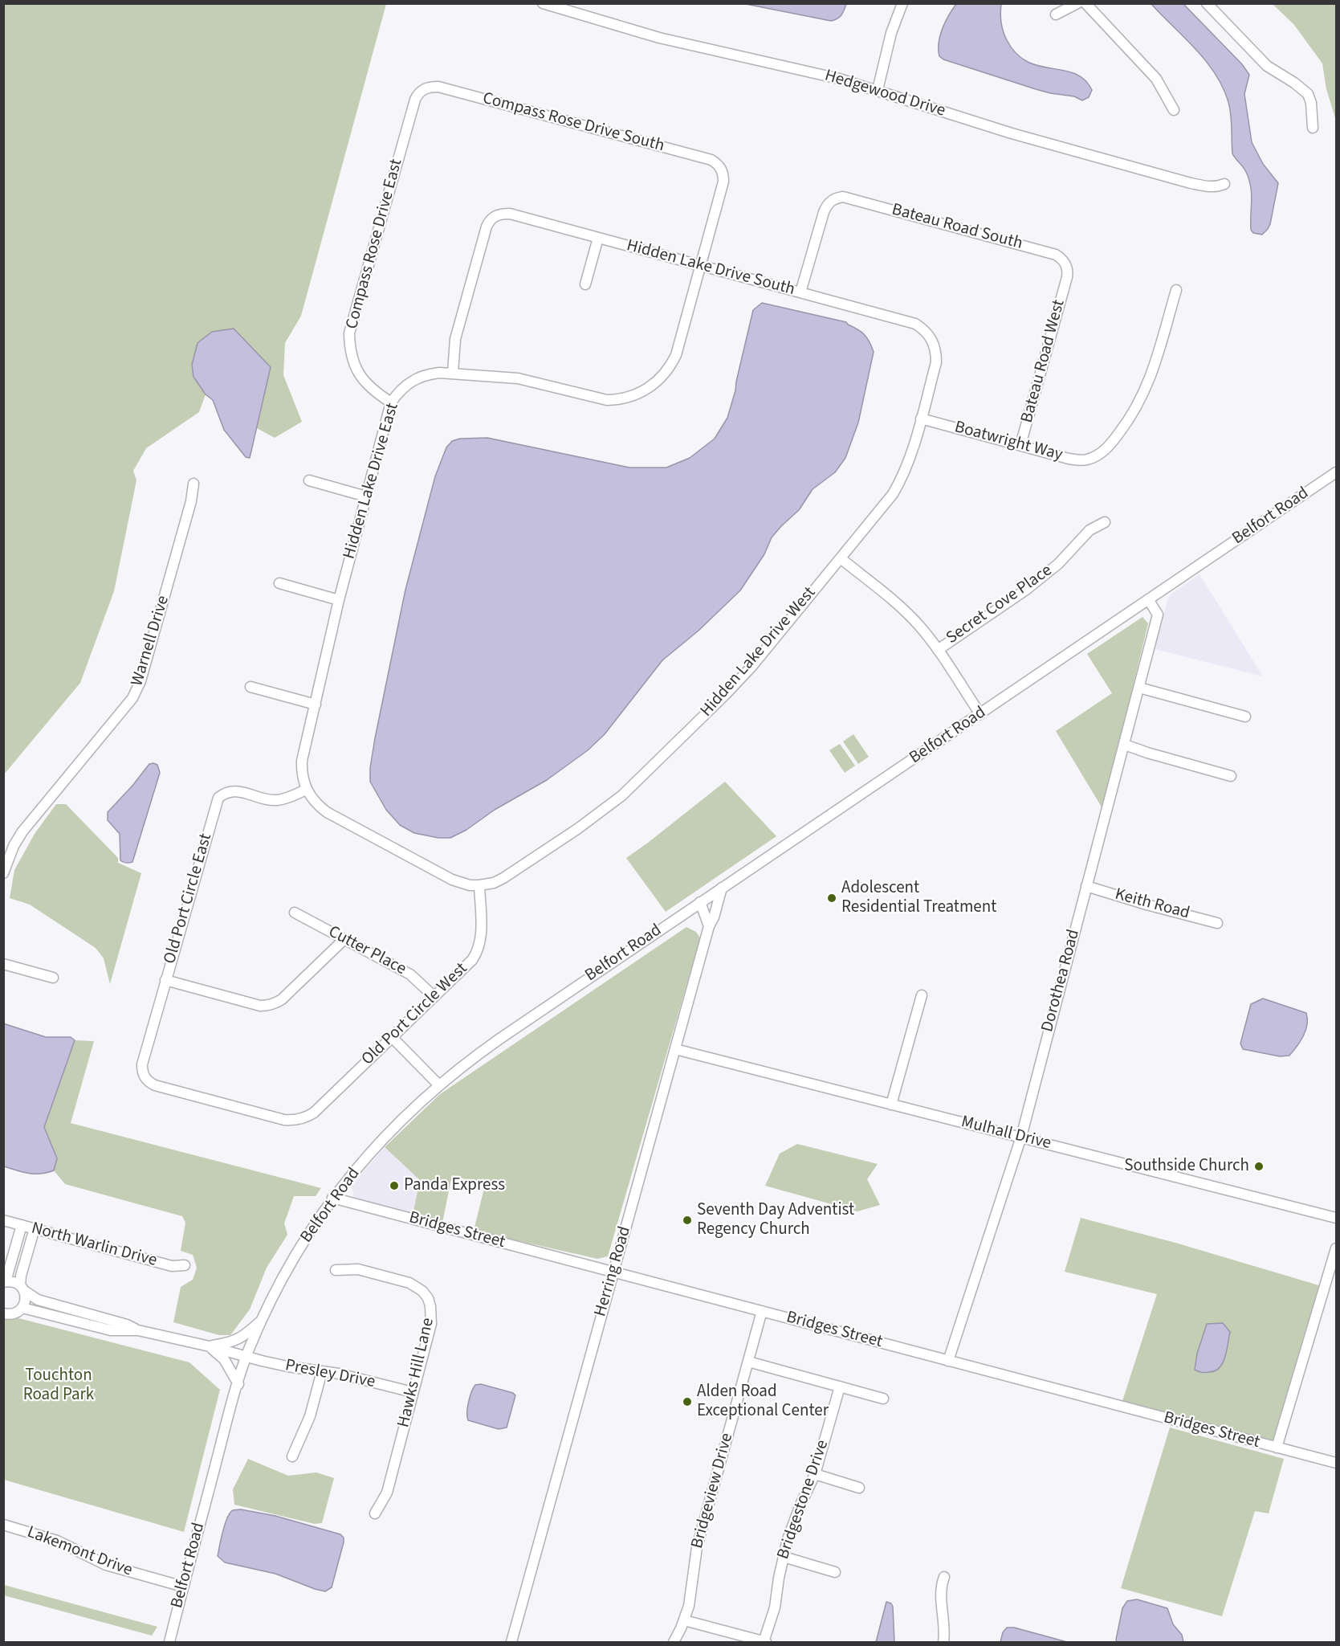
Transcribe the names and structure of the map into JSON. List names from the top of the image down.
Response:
{
  "streets": {
    "street": [
      "Hedgewood Drive",
      "Compass Rose Drive South",
      "Bateau Road South",
      "Compass Rose Drive East",
      "Hidden Lake Drive South",
      "Bateau Road West",
      "Boatwright Way",
      "Hidden Lake Drive East",
      "Belfort Road",
      "Secret Cove Place",
      "Warnell Drive",
      "Hidden Lake Drive West",
      "Old Port Circle East",
      "Keith Road",
      "Cutter Place",
      "Dorothea Road",
      "Old Port Circle West",
      "Mulhall Drive",
      "Bridges Street",
      "North Warlin Drive",
      "Herring Road",
      "Hawks Hill Lane",
      "Presley Drive",
      "Bridgeview Drive",
      "Bridgestone Drive",
      "Lakemont Drive"
    ]
  },
  "crossings": [
    ["Compass Rose Drive South", "Compass Rose Drive East"],
    ["Compass Rose Drive South", "Hidden Lake Drive East"],
    ["Bateau Road South", "Hidden Lake Drive South"],
    ["Bateau Road South", "Bateau Road West"],
    ["Compass Rose Drive East", "Hidden Lake Drive East"],
    ["Hidden Lake Drive South", "Hidden Lake Drive East"],
    ["Hidden Lake Drive South", "Hidden Lake Drive West"],
    ["Bateau Road West", "Boatwright Way"],
    ["Boatwright Way", "Hidden Lake Drive West"],
    ["Hidden Lake Drive East", "Old Port Circle East"],
    ["Belfort Road", "Dorothea Road"],
    ["Belfort Road", "Bridges Street"],
    ["Belfort Road", "Herring Road"],
    ["Belfort Road", "Presley Drive"],
    ["Belfort Road", "Lakemont Drive"],
    ["Hidden Lake Drive West", "Old Port Circle West"],
    ["Old Port Circle East", "Old Port Circle West"],
    ["Keith Road", "Dorothea Road"],
    ["Cutter Place", "Old Port Circle West"],
    ["Dorothea Road", "Mulhall Drive"],
    ["Dorothea Road", "Bridges Street"],
    ["Mulhall Drive", "Herring Road"],
    ["Bridges Street", "Herring Road"],
    ["Bridges Street", "Bridgeview Drive"],
    ["Hawks Hill Lane", "Presley Drive"]
  ],
  "parks": ["Touchton Road Park"],
  "places": [
    "Adolescent Residential Treatment",
    "Southside Church",
    "Panda Express",
    "Seventh Day Adventist Regency Church",
    "Alden Road Exceptional Center"
  ]
}
